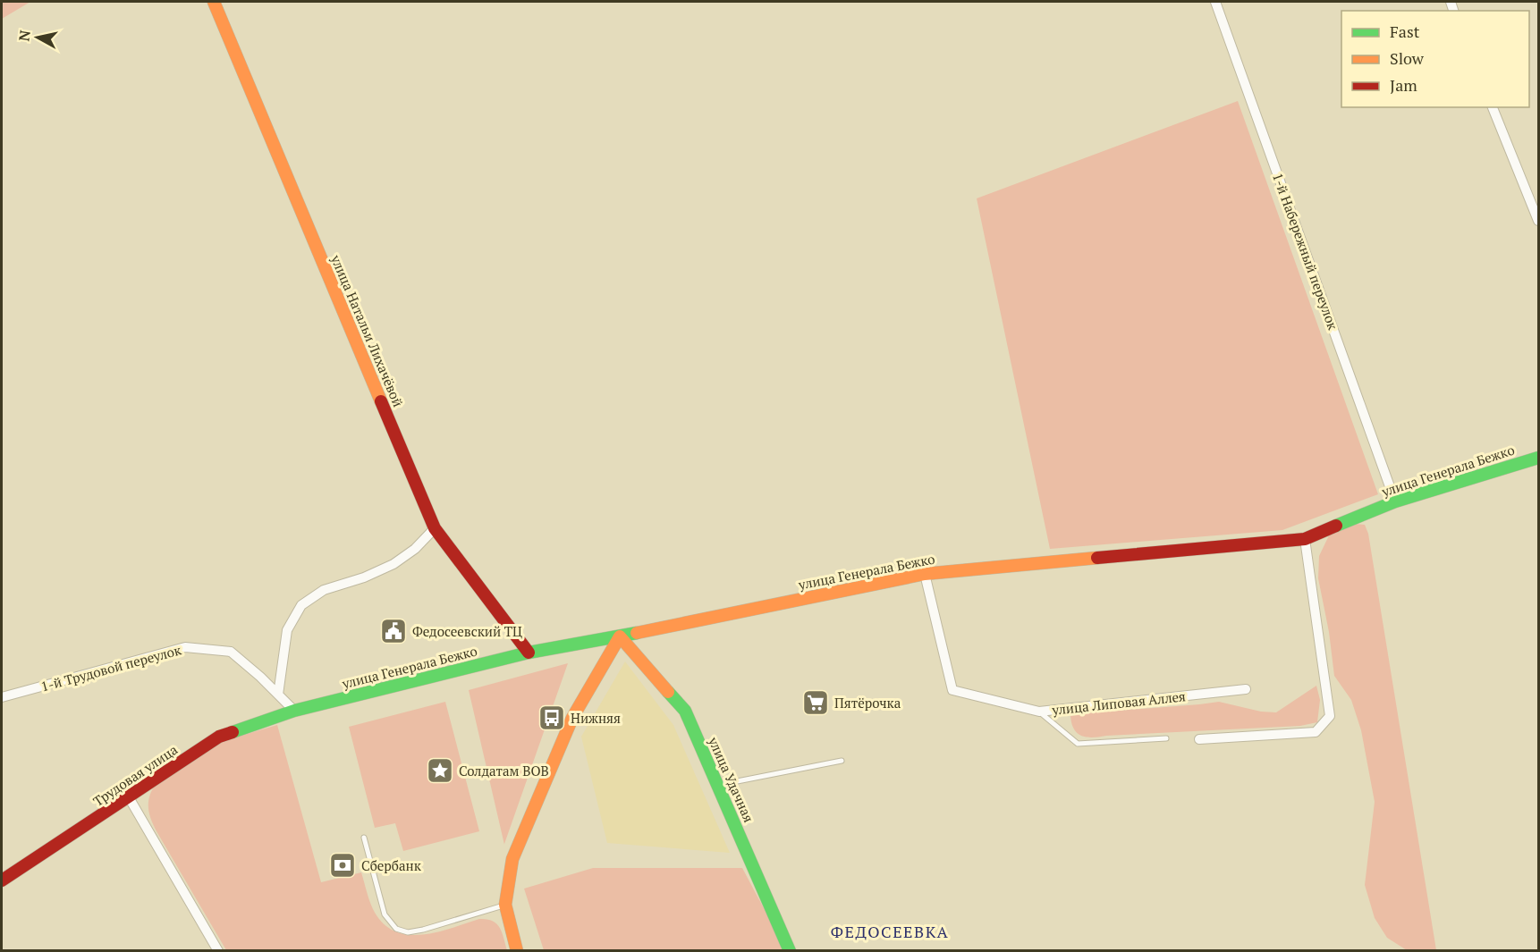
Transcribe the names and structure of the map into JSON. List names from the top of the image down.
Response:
{
  "streets": {
    "street": [
      "1-й Набережный переулок",
      "улица Натальи Лихачёвой",
      "улица Генерала Бежко",
      "1-й Трудовой переулок",
      "улица Липовая Аллея",
      "Трудовая улица",
      "улица Удачная"
    ]
  },
  "crossings": [
    ["1-й Набережный переулок", "улица Генерала Бежко"],
    ["улица Натальи Лихачёвой", "улица Генерала Бежко"],
    ["улица Генерала Бежко", "1-й Трудовой переулок"],
    ["улица Генерала Бежко", "улица Липовая Аллея"],
    ["улица Генерала Бежко", "Трудовая улица"],
    ["улица Генерала Бежко", "улица Удачная"],
    ["1-й Трудовой переулок", "Трудовая улица"]
  ],
  "districts": ["ФЕДОСЕЕВКА"],
  "places": {
    "public building": ["Федосеевский ТЦ"],
    "supermarket": ["Пятёрочка"],
    "bus stop": ["Нижняя"],
    "place": ["Солдатам ВОВ"],
    "bank": ["Сбербанк"]
  },
  "legend": ["Fast", "Slow", "Jam"],
  "north": "left"
}
